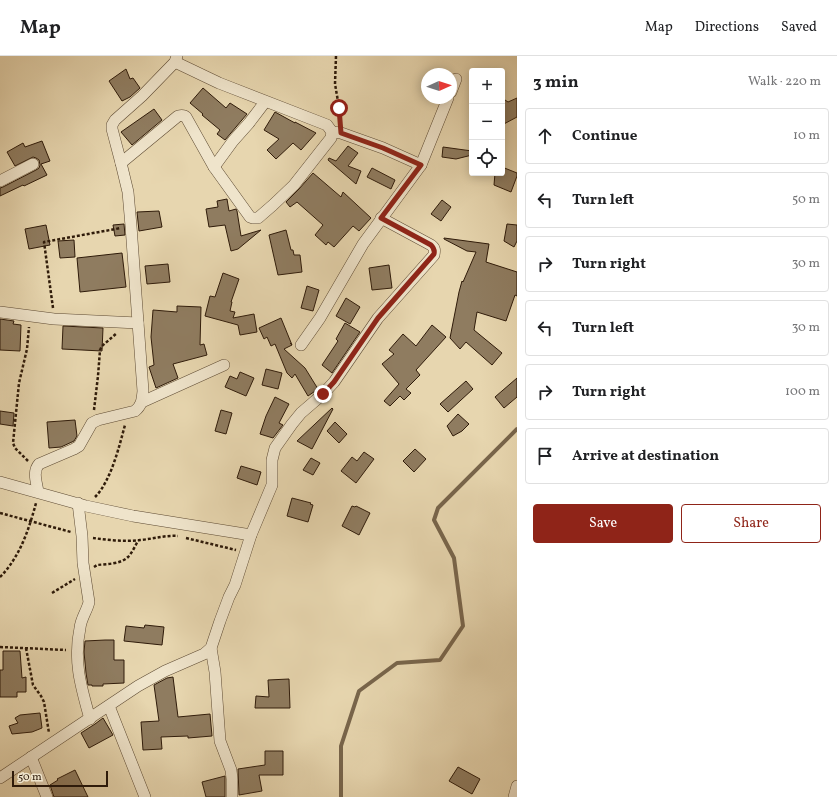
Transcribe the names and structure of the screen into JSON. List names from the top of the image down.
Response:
{
  "scale_bar": "50 m",
  "north": "right",
  "page": {
    "header": "Map",
    "nav": ["Map", "Directions", "Saved"],
    "heading": ["3 min", "Walk · 220 m"],
    "map_buttons": ["+", "−"],
    "list": [
      ["Continue", "10 m"],
      ["Turn left", "50 m"],
      ["Turn right", "30 m"],
      ["Turn left", "30 m"],
      ["Turn right", "100 m"],
      "Arrive at destination"
    ],
    "buttons": ["Save", "Share"],
    "scale": "50 m"
  }
}
